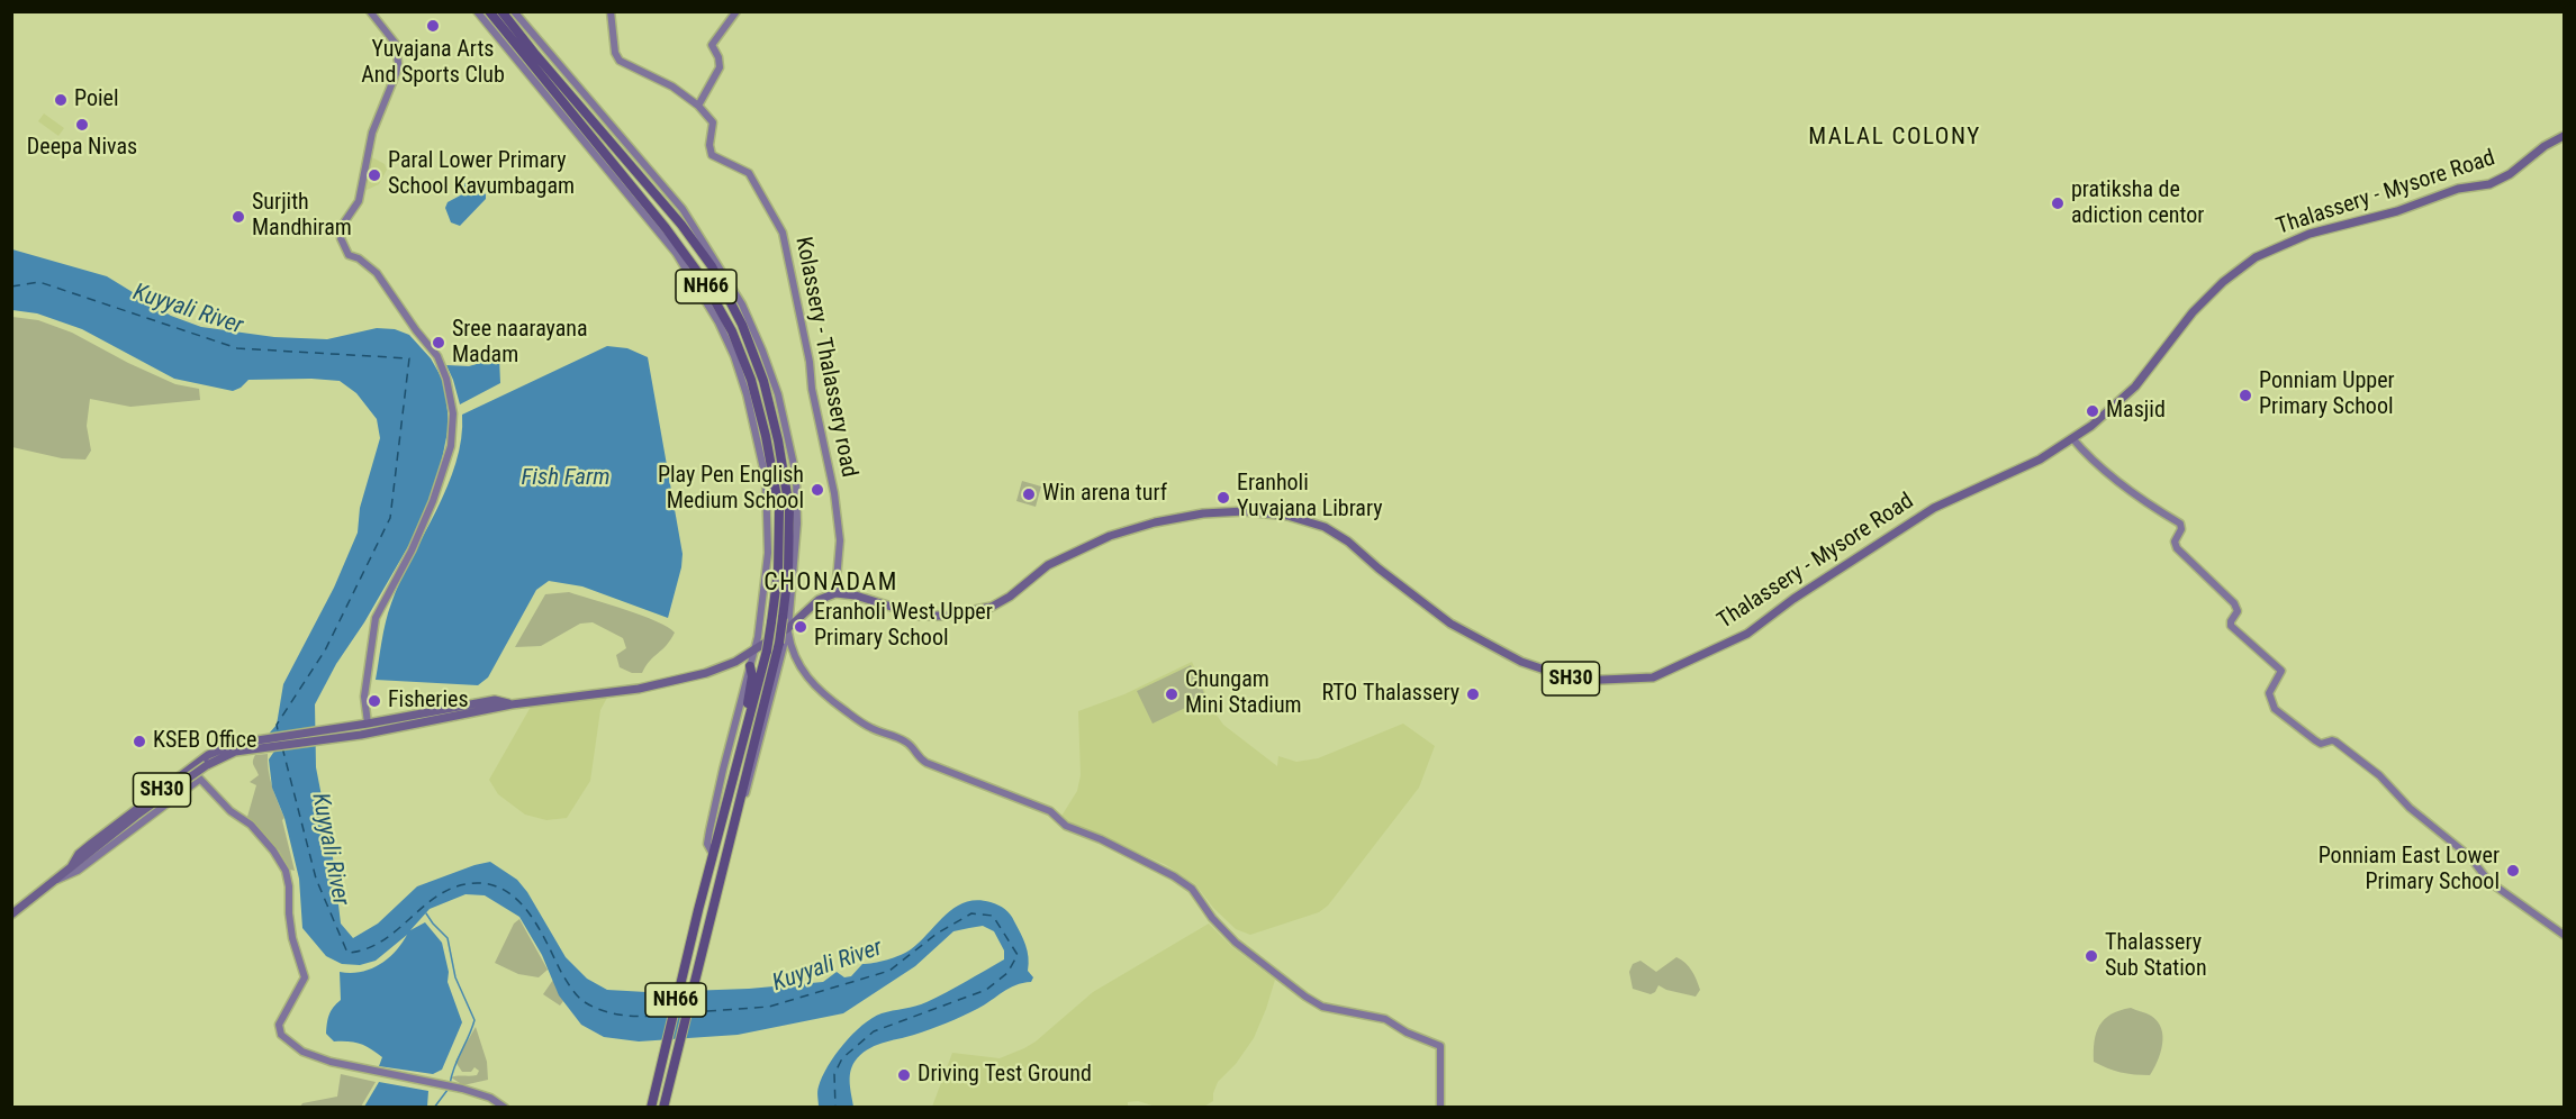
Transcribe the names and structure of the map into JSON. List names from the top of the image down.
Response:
{
  "streets": {
    "highway": ["NH66"],
    "main road": ["Thalassery - Mysore Road", "SH30"],
    "street": ["Kolassery - Thalassery road"]
  },
  "crossings": [
    ["Thalassery - Mysore Road", "Kolassery - Thalassery road"]
  ],
  "districts": ["MALAL COLONY", "CHONADAM"],
  "water": ["Kuyyali River", "Fish Farm"],
  "places": [
    "Yuvajana Arts And Sports Club",
    "Poiel",
    "Deepa Nivas",
    "Paral Lower Primary School Kavumbagam",
    "pratiksha de adiction centor",
    "Surjith Mandhiram",
    "Sree naarayana Madam",
    "Ponniam Upper Primary School",
    "Masjid",
    "Play Pen English Medium School",
    "Win arena turf",
    "Eranholi Yuvajana Library",
    "Eranholi West Upper Primary School",
    "Chungam Mini Stadium",
    "RTO Thalassery",
    "Fisheries",
    "KSEB Office",
    "Ponniam East Lower Primary School",
    "Thalassery Sub Station",
    "Driving Test Ground"
  ]
}
